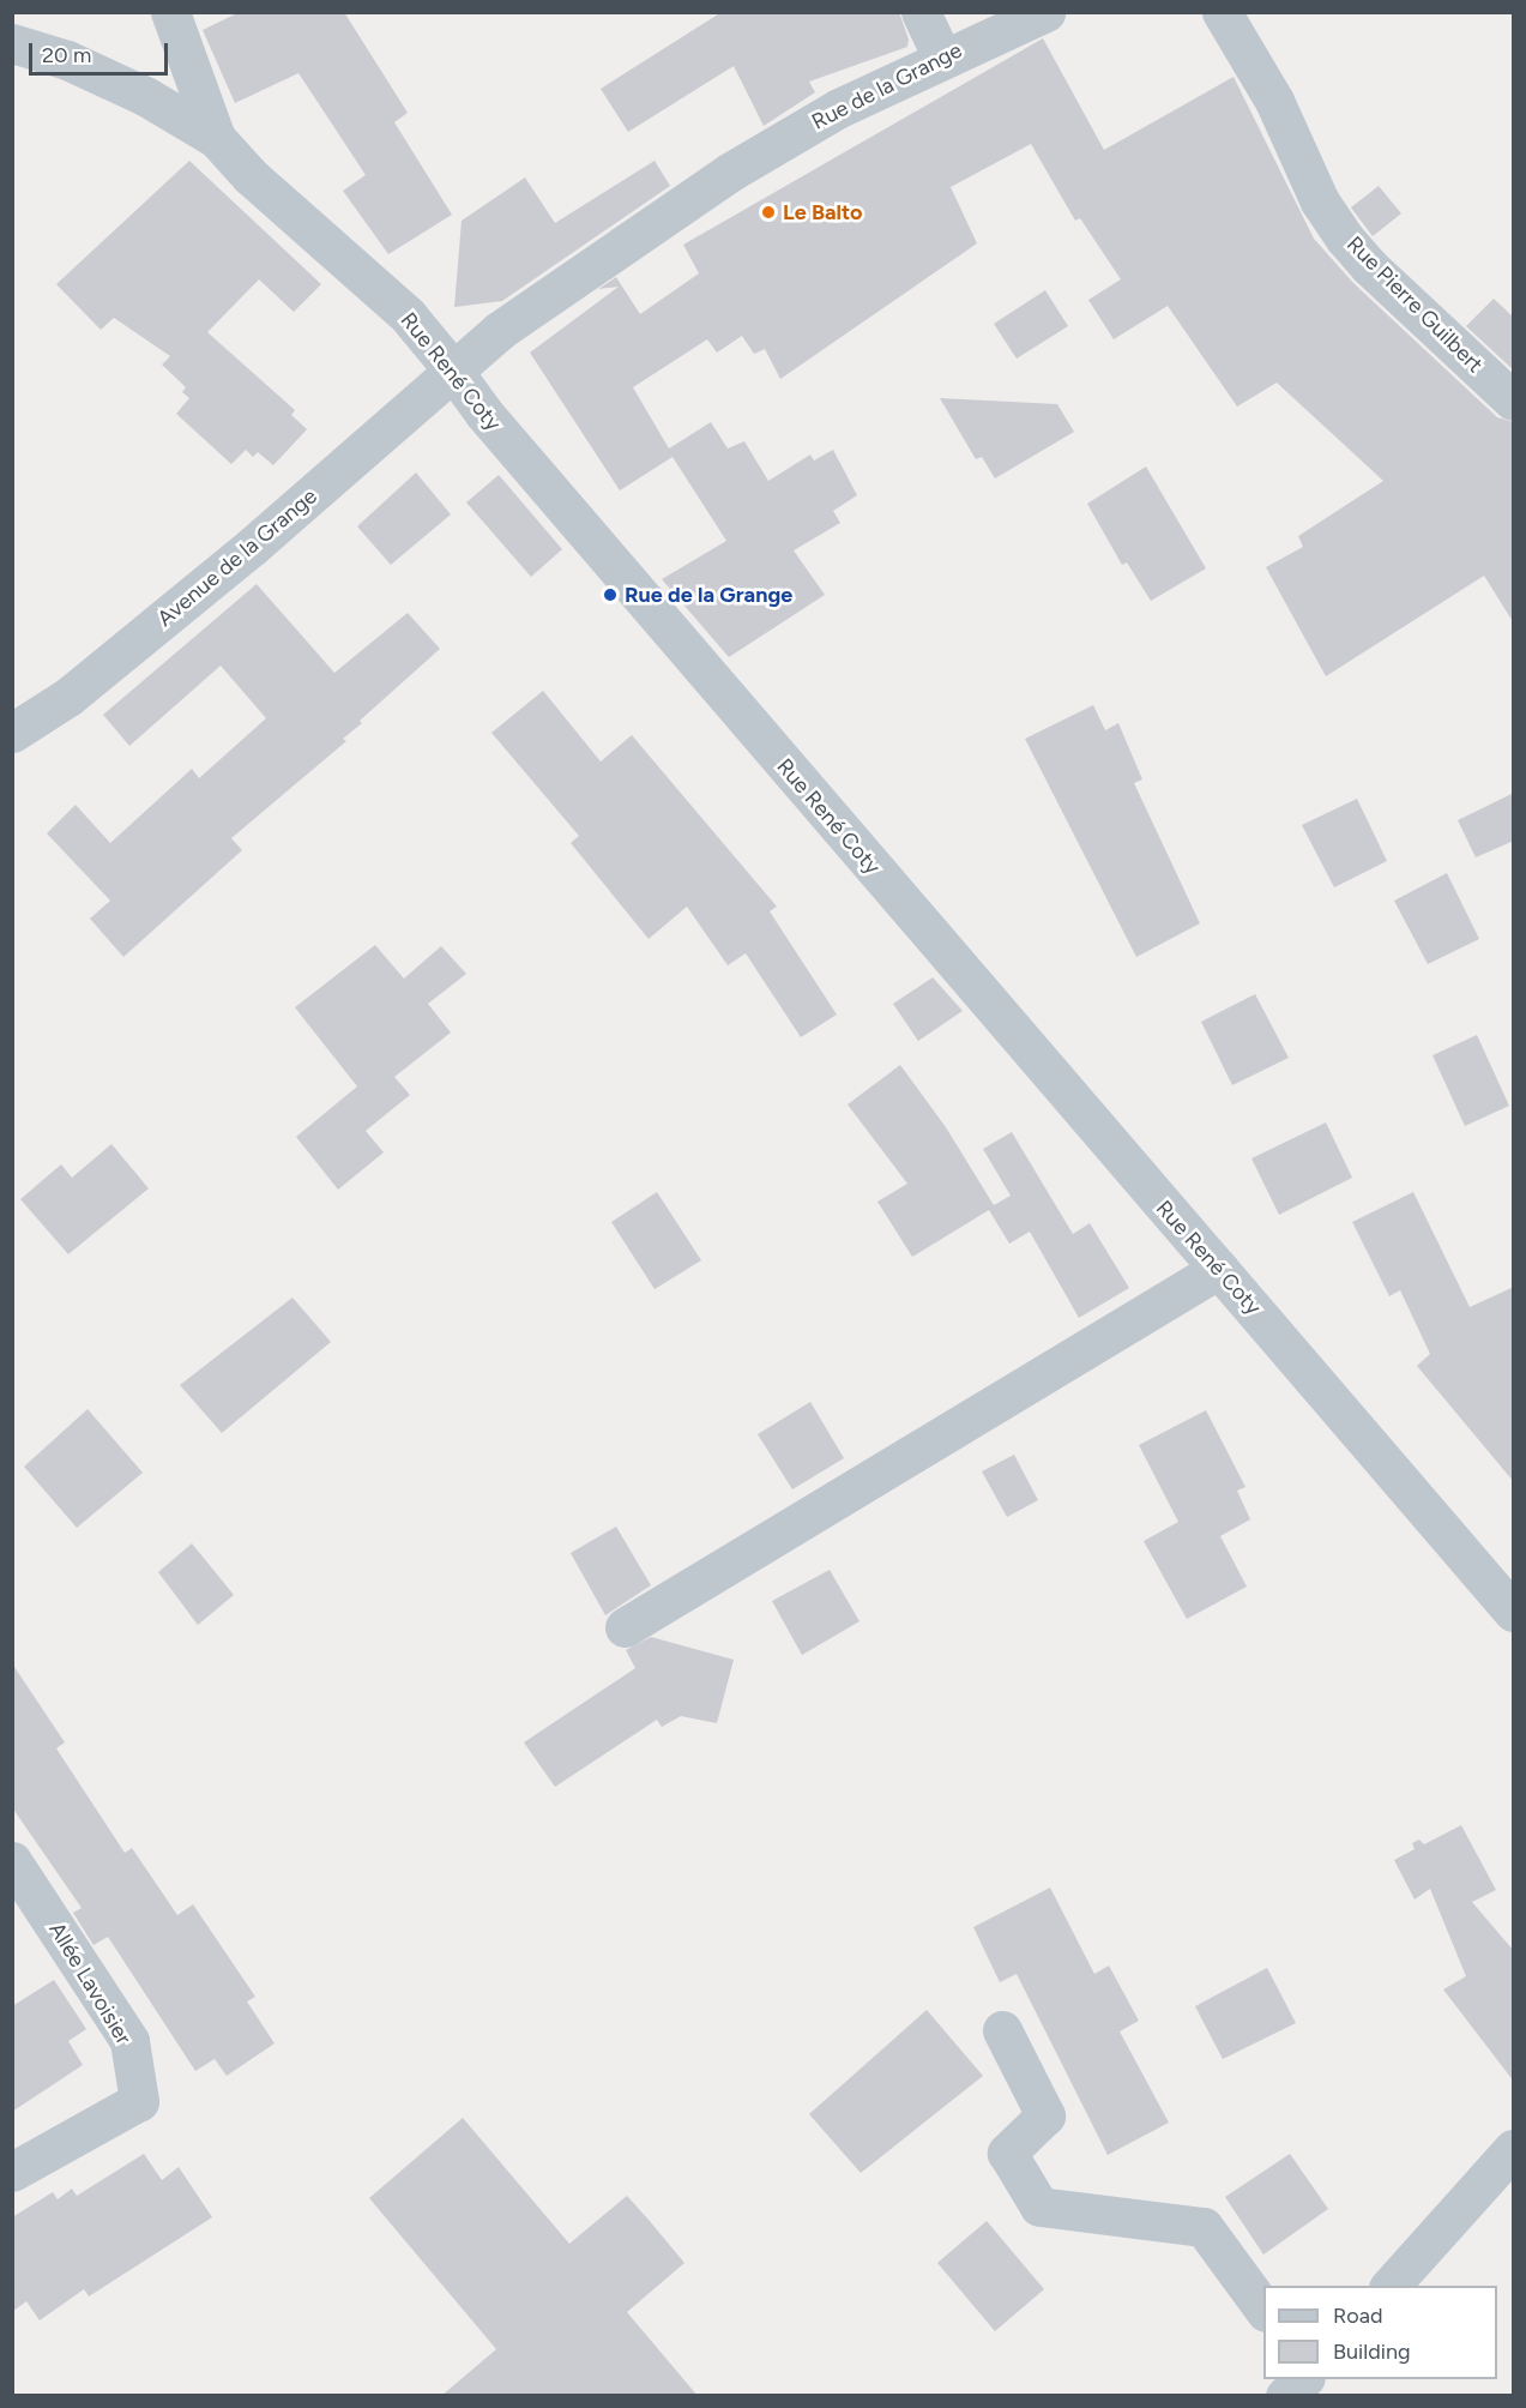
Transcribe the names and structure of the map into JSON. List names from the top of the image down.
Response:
{
  "streets": {
    "street": [
      "Rue de la Grange",
      "Rue Pierre Guilbert",
      "Rue René Coty",
      "Avenue de la Grange",
      "Allée Lavoisier"
    ]
  },
  "crossings": [
    ["Rue de la Grange", "Rue René Coty"],
    ["Rue de la Grange", "Avenue de la Grange"],
    ["Rue René Coty", "Avenue de la Grange"]
  ],
  "places": ["Le Balto", "Rue de la Grange"],
  "legend": ["Road", "Building"],
  "scale_bar": "20 m"
}
